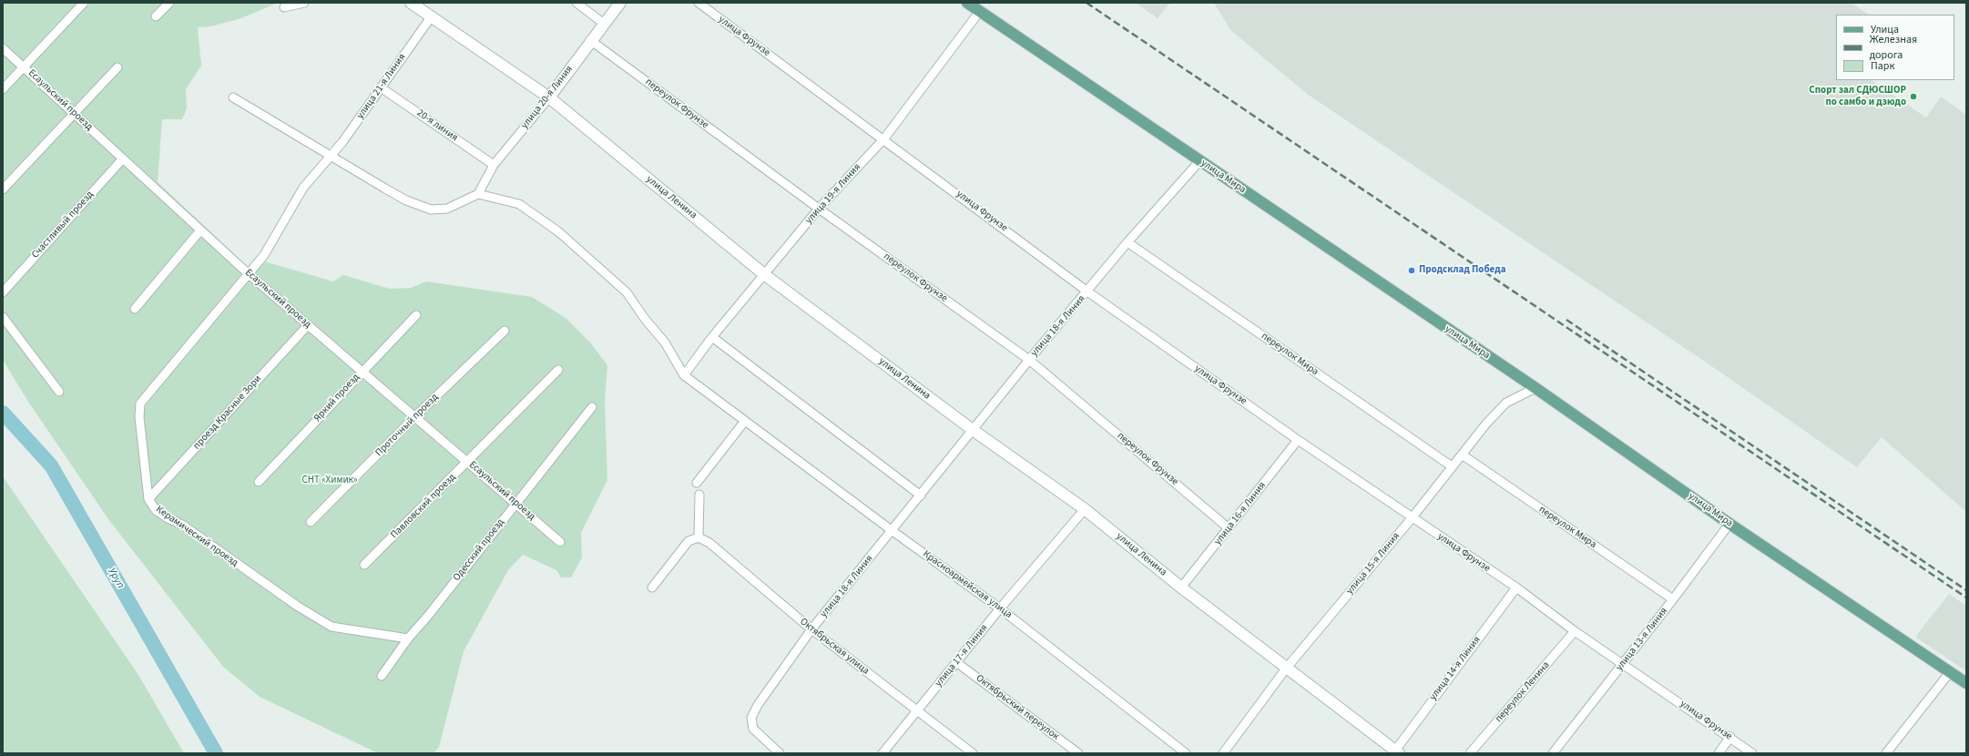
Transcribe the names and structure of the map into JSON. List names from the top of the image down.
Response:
{
  "streets": {
    "main road": ["улица 20-я Линия", "улица Мира", "улица Ленина"],
    "street": [
      "улица Фрунзе",
      "улица 21-я Линия",
      "Есаульский проезд",
      "переулок Фрунзе",
      "20-я линия",
      "улица 19-я Линия",
      "Счастливый проезд",
      "улица 18-я Линия",
      "переулок Мира",
      "Яркий проезд",
      "проезд Красные Зори",
      "Проточный проезд",
      "Павловский проезд",
      "улица 16-я Линия",
      "Керамический проезд",
      "Одесский проезд",
      "улица 15-я Линия",
      "Красноармейская улица",
      "улица 13-я Линия",
      "Октябрьская улица",
      "улица 17-я Линия",
      "улица 14-я Линия",
      "переулок Ленина",
      "Октябрьский переулок"
    ]
  },
  "crossings": [
    ["улица Фрунзе", "улица 19-я Линия"],
    ["улица Фрунзе", "улица 18-я Линия"],
    ["улица Фрунзе", "улица 16-я Линия"],
    ["улица Фрунзе", "улица 15-я Линия"],
    ["улица Фрунзе", "улица 13-я Линия"],
    ["улица Фрунзе", "улица 14-я Линия"],
    ["улица Фрунзе", "переулок Ленина"],
    ["улица 21-я Линия", "20-я линия"],
    ["улица 21-я Линия", "улица Ленина"],
    ["улица 20-я Линия", "переулок Фрунзе"],
    ["улица 20-я Линия", "20-я линия"],
    ["улица 20-я Линия", "улица Ленина"],
    ["улица 20-я Линия", "Красноармейская улица"],
    ["Есаульский проезд", "Счастливый проезд"],
    ["Есаульский проезд", "Яркий проезд"],
    ["Есаульский проезд", "проезд Красные Зори"],
    ["Есаульский проезд", "Проточный проезд"],
    ["Есаульский проезд", "Павловский проезд"],
    ["Есаульский проезд", "Керамический проезд"],
    ["Есаульский проезд", "Одесский проезд"],
    ["переулок Фрунзе", "улица 19-я Линия"],
    ["переулок Фрунзе", "улица 18-я Линия"],
    ["переулок Фрунзе", "улица 16-я Линия"],
    ["улица Мира", "улица 19-я Линия"],
    ["улица Мира", "улица 18-я Линия"],
    ["улица Мира", "улица 15-я Линия"],
    ["улица Мира", "улица 13-я Линия"],
    ["улица 19-я Линия", "улица Ленина"],
    ["улица 19-я Линия", "Красноармейская улица"],
    ["улица Ленина", "улица 18-я Линия"],
    ["улица Ленина", "улица 16-я Линия"],
    ["улица Ленина", "улица 15-я Линия"],
    ["улица Ленина", "улица 17-я Линия"],
    ["улица Ленина", "улица 14-я Линия"],
    ["улица 18-я Линия", "переулок Мира"],
    ["улица 18-я Линия", "Красноармейская улица"],
    ["улица 18-я Линия", "Октябрьская улица"],
    ["переулок Мира", "улица 15-я Линия"],
    ["переулок Мира", "улица 13-я Линия"],
    ["проезд Красные Зори", "Керамический проезд"],
    ["Керамический проезд", "Одесский проезд"],
    ["Красноармейская улица", "улица 17-я Линия"],
    ["Октябрьская улица", "улица 17-я Линия"],
    ["улица 17-я Линия", "Октябрьский переулок"]
  ],
  "water": ["Уруп"],
  "parks": ["СНТ «Химик»"],
  "places": ["Спорт зал СДЮСШОР по самбо и дзюдо", "Продсклад Победа"],
  "legend": ["Улица", "Железная дорога", "Парк"]
}
